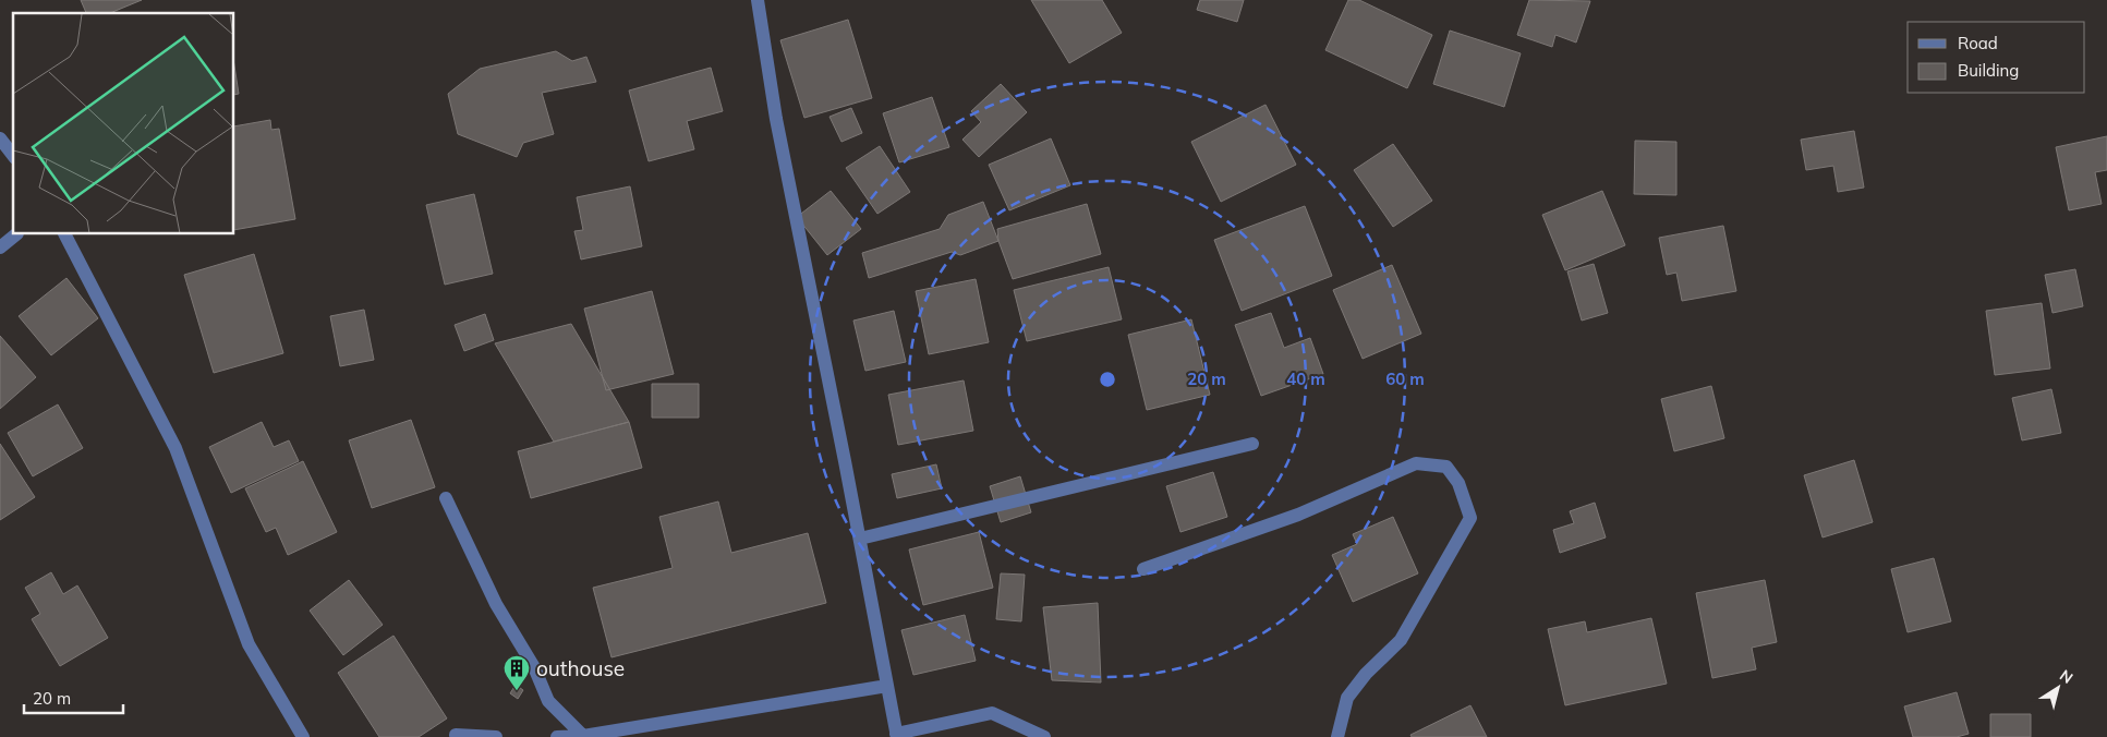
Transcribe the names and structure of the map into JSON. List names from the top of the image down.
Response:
{
  "places": {
    "building": ["outhouse"]
  },
  "legend": ["Road", "Building"],
  "scale_bar": "20 m",
  "north": "top right",
  "rings": ["20 m", "40 m", "60 m"]
}
